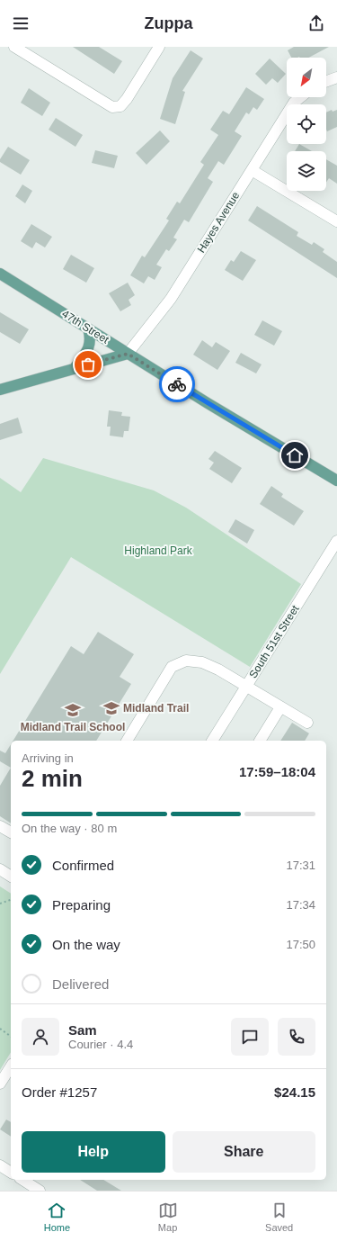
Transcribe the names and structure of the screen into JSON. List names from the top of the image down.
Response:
{
  "streets": {
    "main road": ["47th Street"],
    "street": ["Hayes Avenue", "South 51st Street"]
  },
  "crossings": [
    ["Hayes Avenue", "47th Street"]
  ],
  "parks": ["Highland Park"],
  "places": {
    "school or university": ["Midland Trail", "Midland Trail School"]
  },
  "north": "bottom left",
  "page": {
    "header": "Zuppa",
    "heading": ["2 min", "Arriving in", "17:59–18:04"],
    "panel": [
      "Sam",
      "Courier · 4.4",
      "Order #1257",
      "$24.15"
    ],
    "bar": "On the way · 80 m",
    "list": [
      ["Confirmed", "17:31"],
      ["Preparing", "17:34"],
      ["On the way", "17:50"],
      "Delivered"
    ],
    "buttons": ["Help", "Share"],
    "tabs": ["Home", "Map", "Saved"]
  }
}
